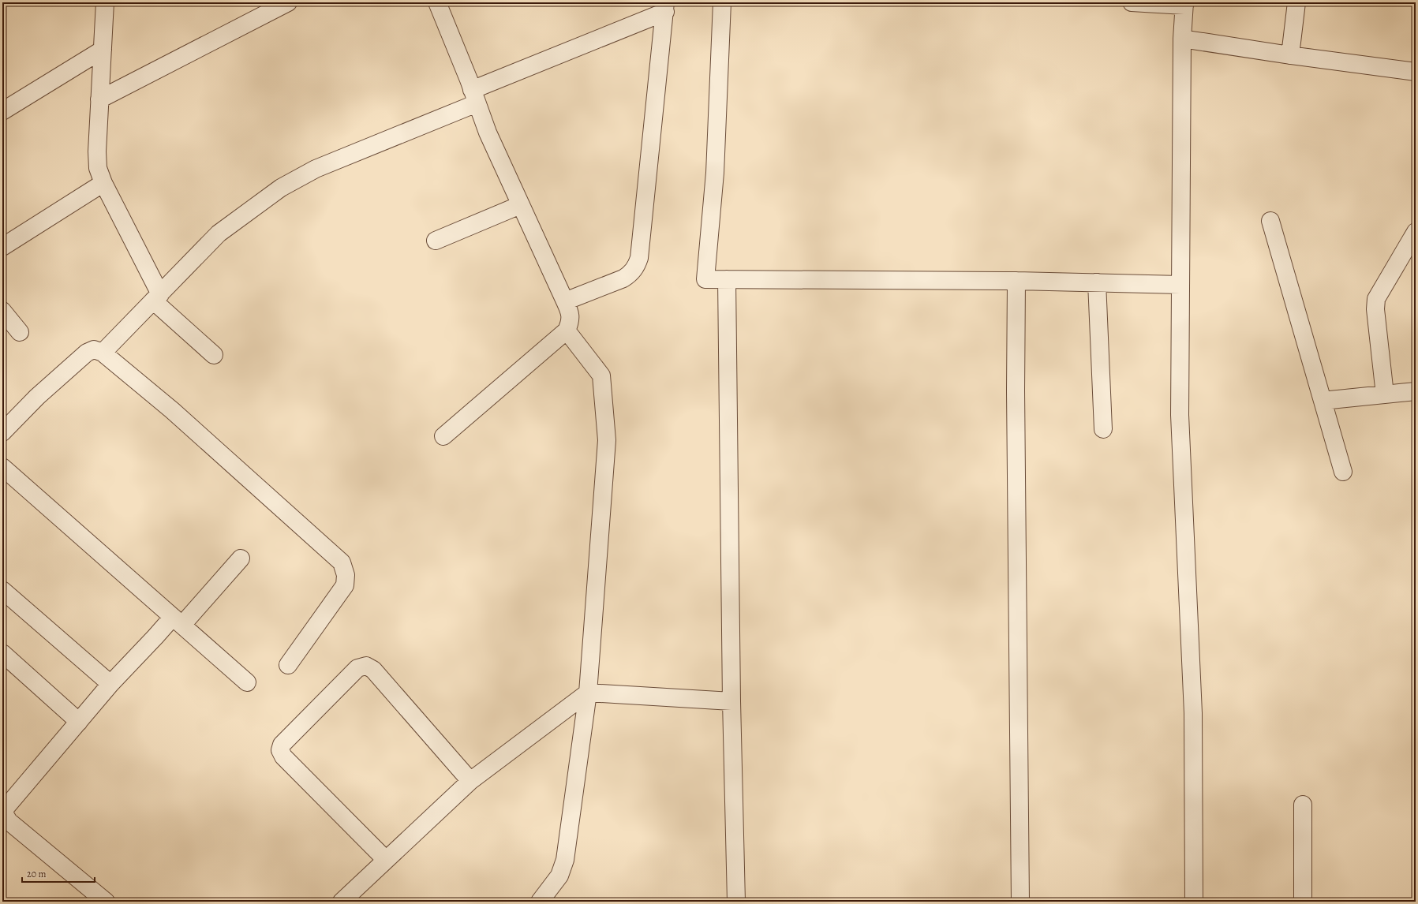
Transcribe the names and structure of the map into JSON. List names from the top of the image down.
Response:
{
  "scale_bar": "20 m"
}
